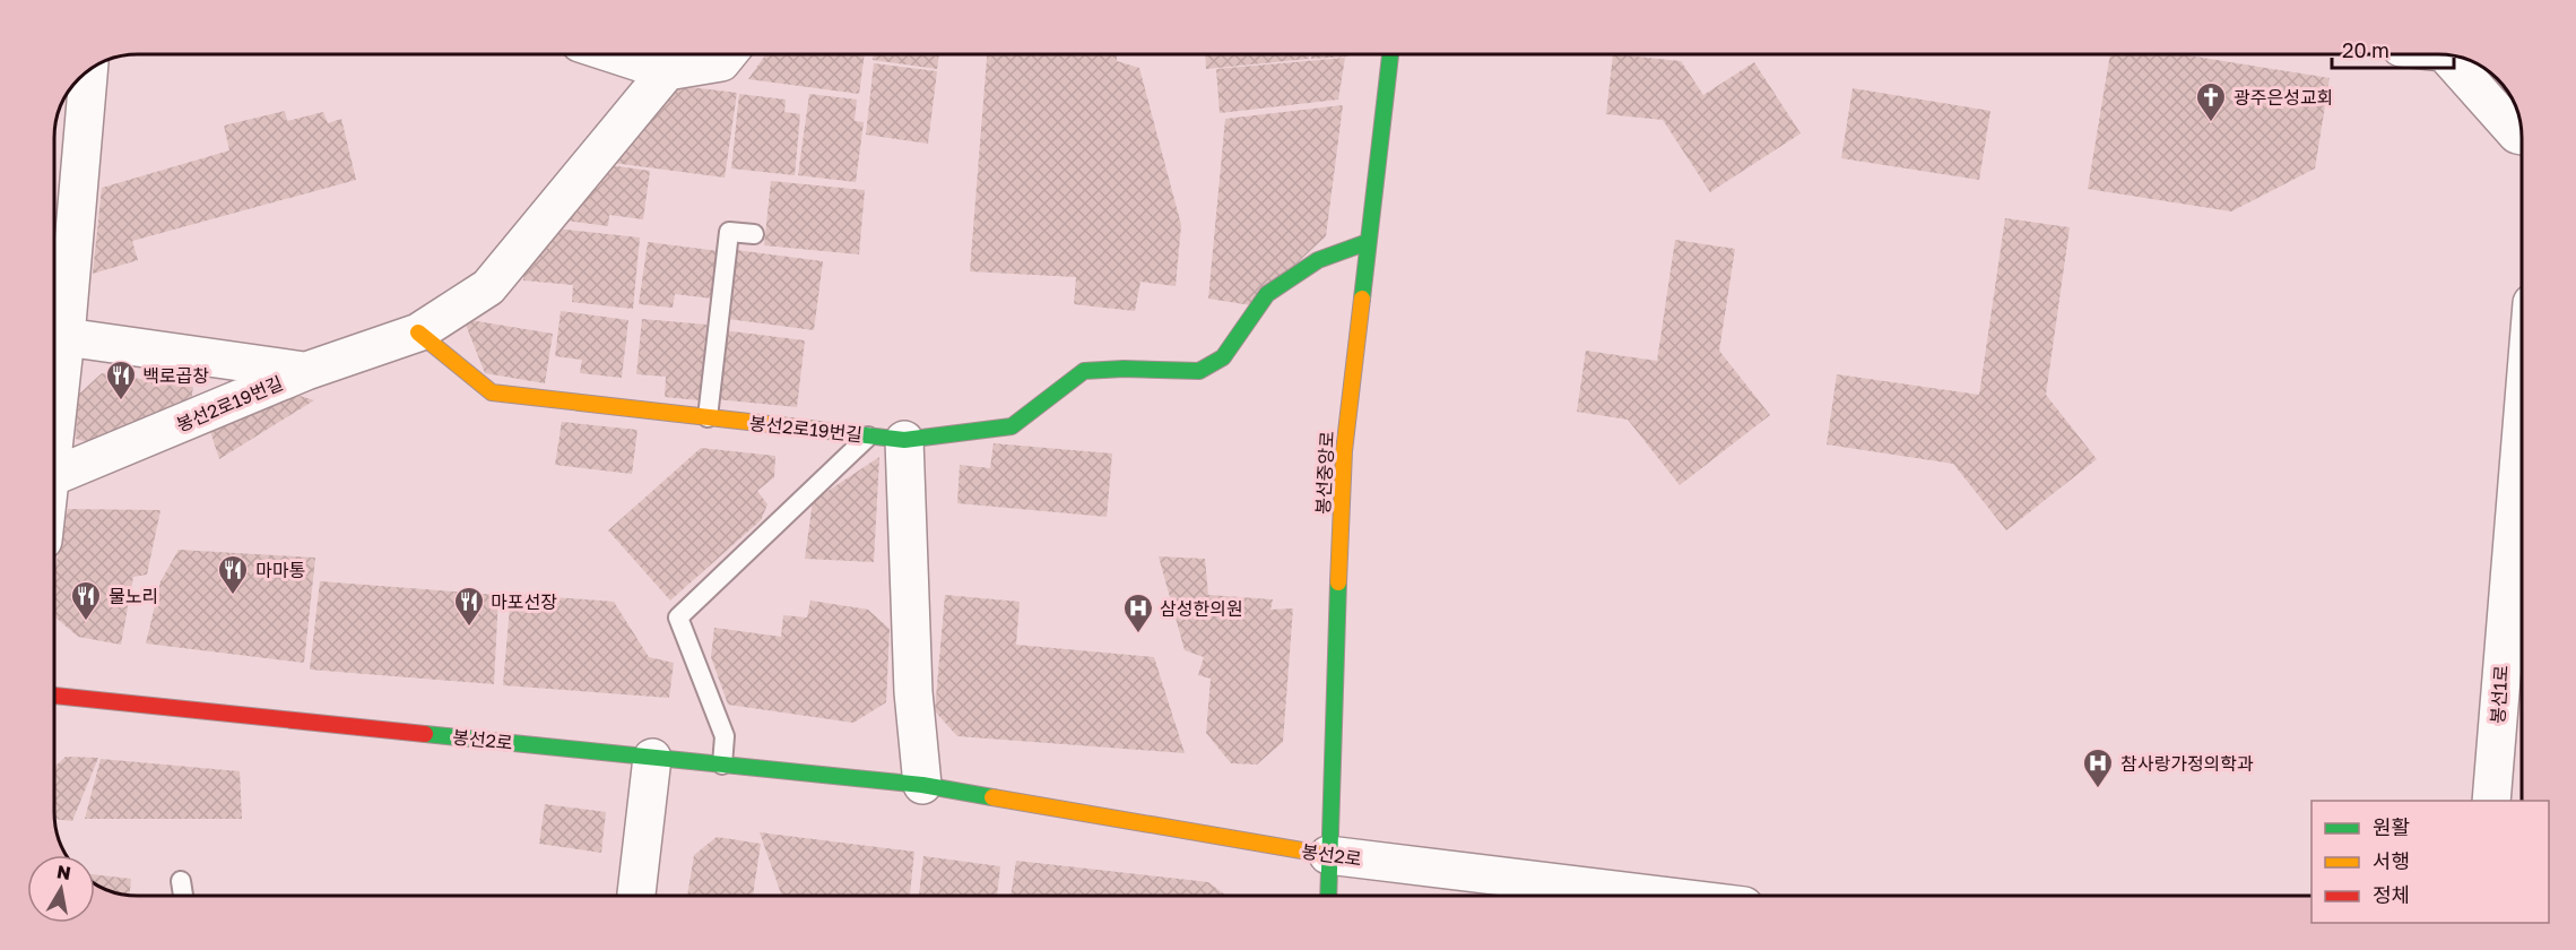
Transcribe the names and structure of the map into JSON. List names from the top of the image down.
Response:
{
  "streets": {
    "street": [
      "봉선2로19번길",
      "봉선중앙로",
      "봉선1로",
      "봉선2로"
    ]
  },
  "crossings": [
    ["봉선2로19번길", "봉선중앙로"],
    ["봉선중앙로", "봉선2로"]
  ],
  "places": {
    "church": ["광주은성교회"],
    "restaurant": [
      "백로곱창",
      "마마통",
      "물노리",
      "마포선장"
    ],
    "hospital": ["삼성한의원", "참사랑가정의학과"]
  },
  "legend": ["원활", "서행", "정체"],
  "scale_bar": "20 m",
  "north": "top"
}
